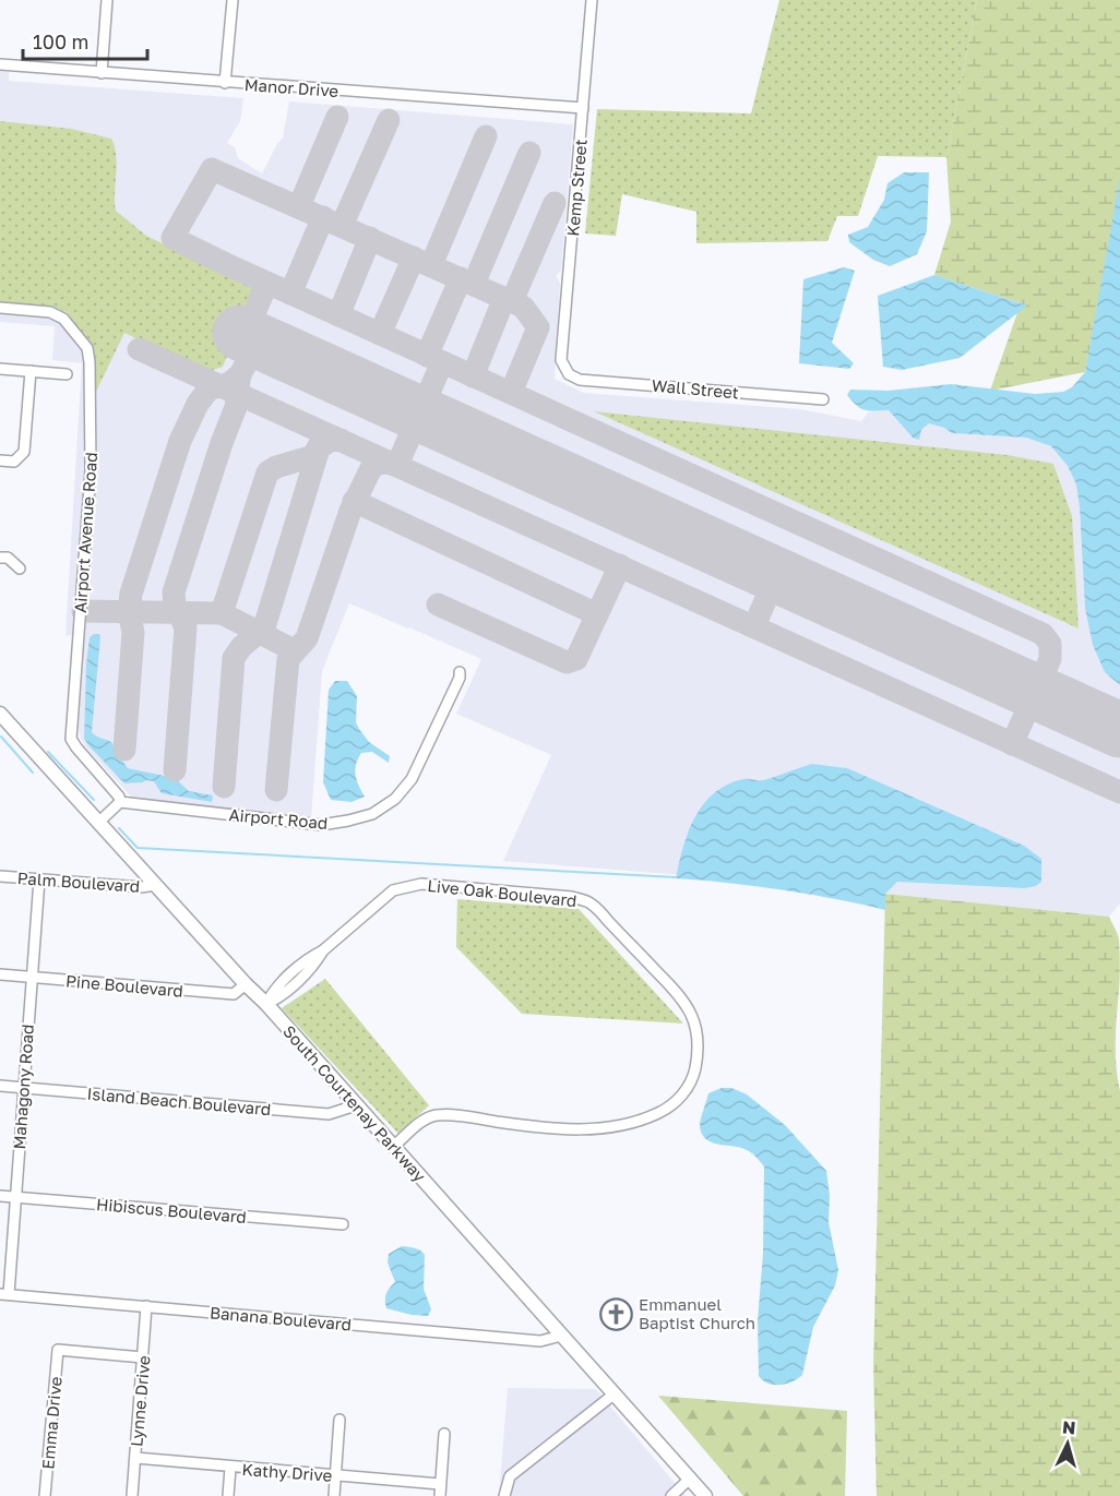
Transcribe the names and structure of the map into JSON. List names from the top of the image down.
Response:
{
  "streets": {
    "main road": ["South Courtenay Parkway"],
    "street": [
      "Manor Drive",
      "Kemp Street",
      "Wall Street",
      "Airport Avenue Road",
      "Airport Road",
      "Palm Boulevard",
      "Live Oak Boulevard",
      "Pine Boulevard",
      "Mahagony Road",
      "Island Beach Boulevard",
      "Hibiscus Boulevard",
      "Banana Boulevard",
      "Lynne Drive",
      "Emma Drive",
      "Kathy Drive"
    ]
  },
  "crossings": [
    ["Manor Drive", "Kemp Street"],
    ["Kemp Street", "Wall Street"],
    ["Airport Avenue Road", "Airport Road"],
    ["Palm Boulevard", "Mahagony Road"],
    ["Palm Boulevard", "South Courtenay Parkway"],
    ["Live Oak Boulevard", "South Courtenay Parkway"],
    ["Pine Boulevard", "Mahagony Road"],
    ["Pine Boulevard", "South Courtenay Parkway"],
    ["Mahagony Road", "Island Beach Boulevard"],
    ["Mahagony Road", "Hibiscus Boulevard"],
    ["Mahagony Road", "Banana Boulevard"],
    ["Island Beach Boulevard", "South Courtenay Parkway"],
    ["South Courtenay Parkway", "Banana Boulevard"],
    ["Banana Boulevard", "Lynne Drive"],
    ["Lynne Drive", "Emma Drive"],
    ["Lynne Drive", "Kathy Drive"]
  ],
  "places": {
    "church": ["Emmanuel Baptist Church"]
  },
  "scale_bar": "100 m",
  "north": "top"
}
